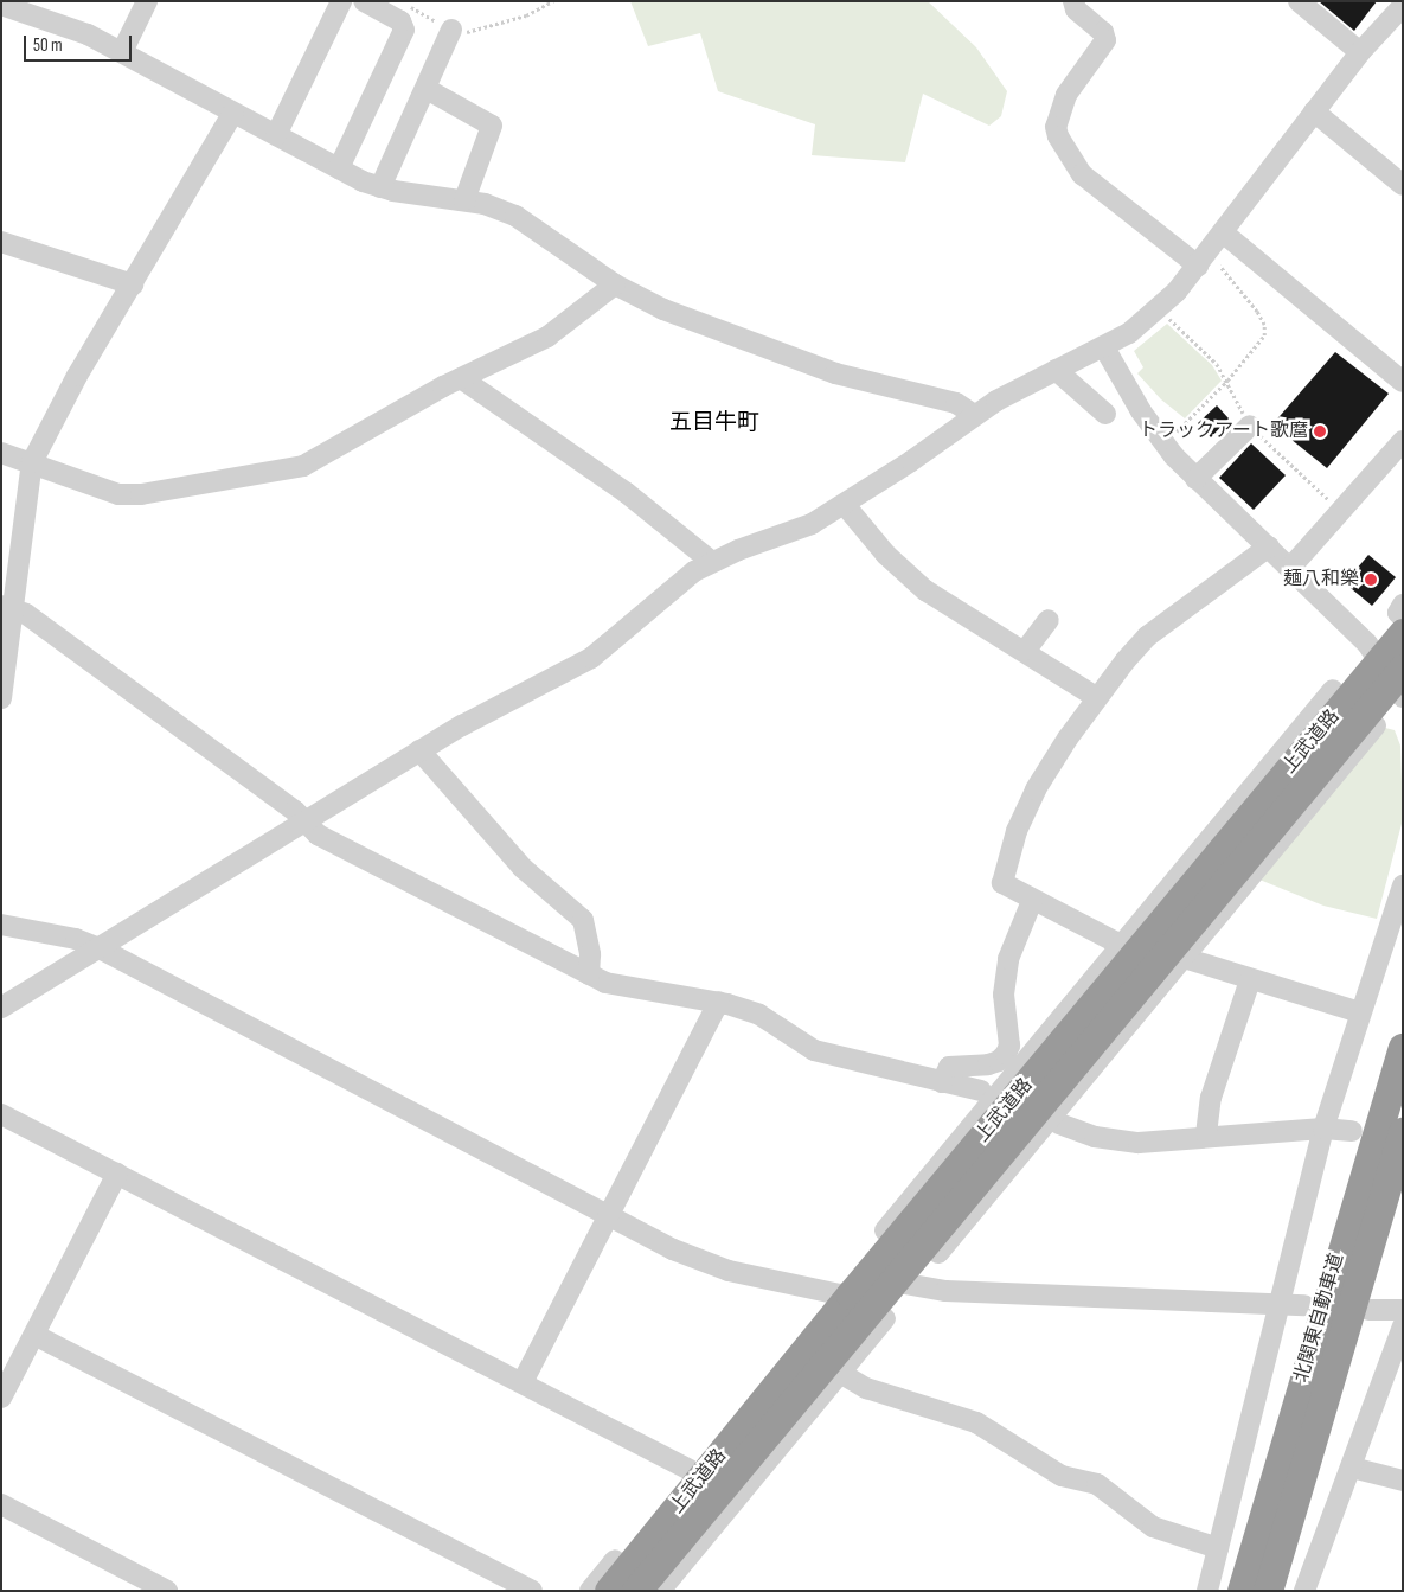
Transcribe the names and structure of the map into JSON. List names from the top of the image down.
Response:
{
  "streets": {
    "highway": ["上武道路", "北関東自動車道"]
  },
  "districts": ["五目牛町"],
  "places": ["トラックアート歌麿", "麺八和樂"],
  "scale_bar": "50 m"
}
